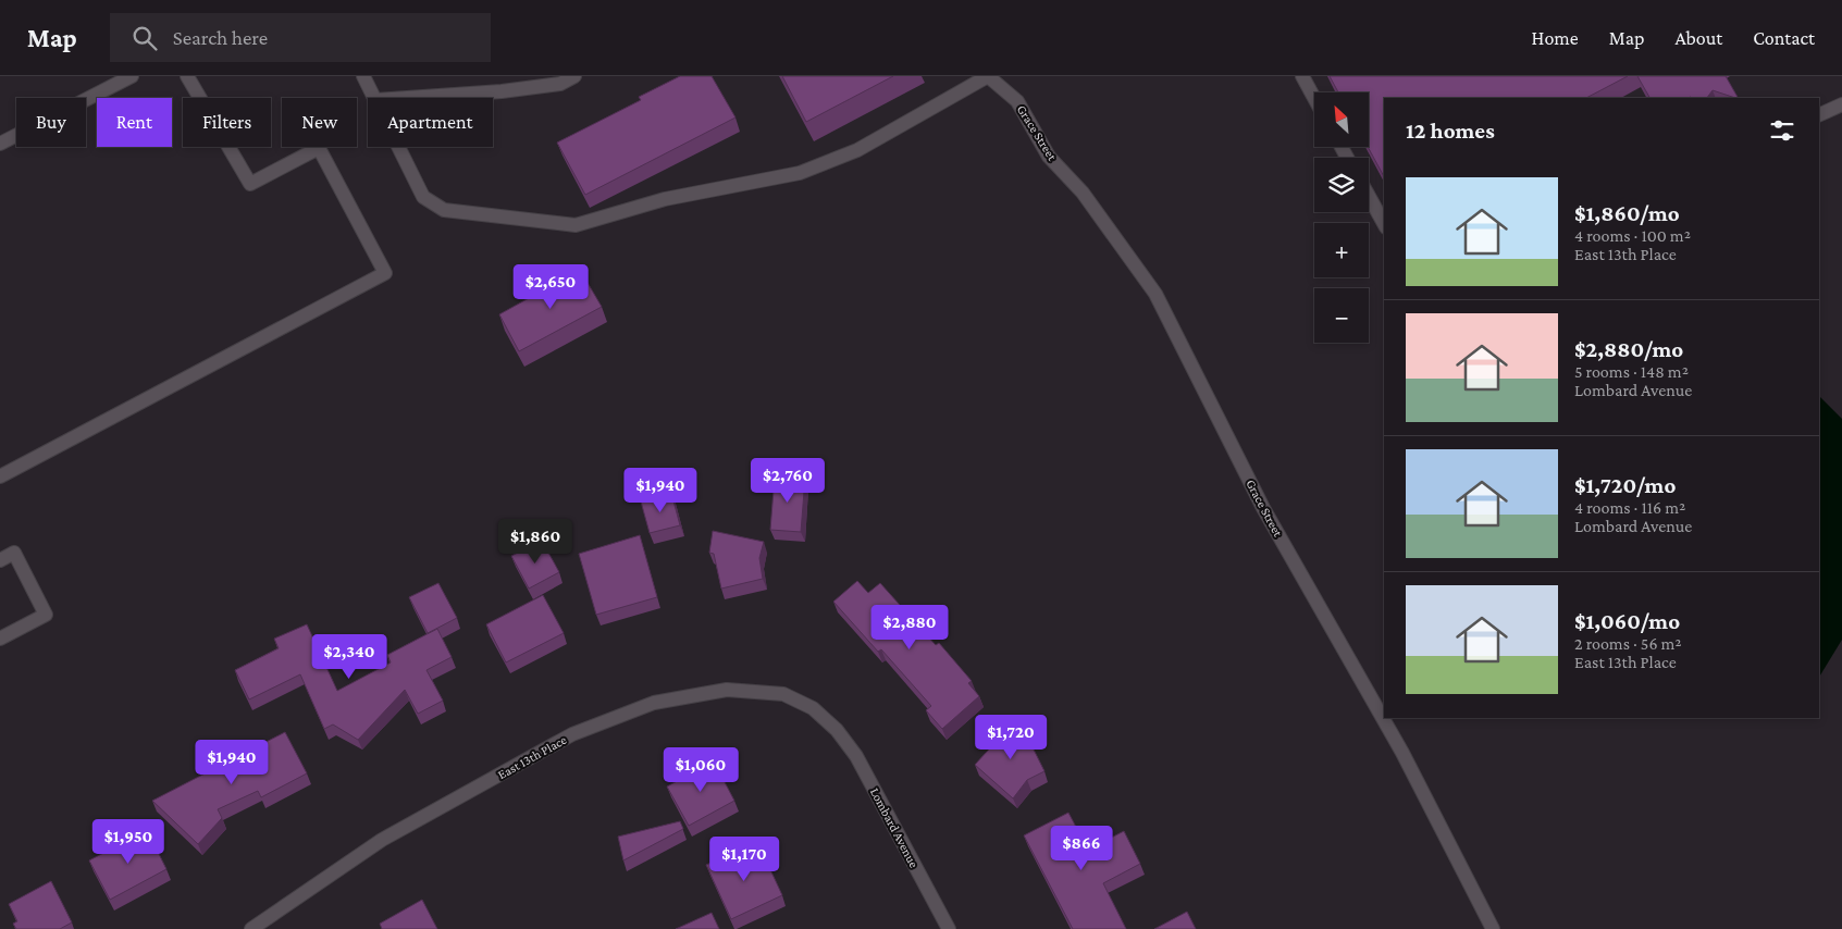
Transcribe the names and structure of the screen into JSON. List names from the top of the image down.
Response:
{
  "streets": {
    "street": ["Grace Street", "East 13th Place", "Lombard Avenue"]
  },
  "crossings": [
    ["East 13th Place", "Lombard Avenue"]
  ],
  "north": "top left",
  "page": {
    "header": "Map",
    "search": "Search here",
    "nav": [
      "Home",
      "Map",
      "About",
      "Contact"
    ],
    "map_buttons": ["+", "−"],
    "chip": [
      "Buy",
      "Rent",
      "Filters",
      "New",
      "Apartment"
    ],
    "heading": "12 homes",
    "list": [
      {
        "name": "$1,860/mo",
        "note": "4 rooms · 100 m² · East 13th Place"
      },
      {
        "name": "$2,880/mo",
        "note": "5 rooms · 148 m² · Lombard Avenue"
      },
      {
        "name": "$1,720/mo",
        "note": "4 rooms · 116 m² · Lombard Avenue"
      },
      {
        "name": "$1,060/mo",
        "note": "2 rooms · 56 m² · East 13th Place"
      }
    ],
    "price": [
      "$2,650",
      "$2,760",
      "$1,940",
      "$1,860",
      "$2,880",
      "$2,340",
      "$1,720",
      "$1,940",
      "$1,060",
      "$1,950",
      "$866",
      "$1,170"
    ]
  }
}
